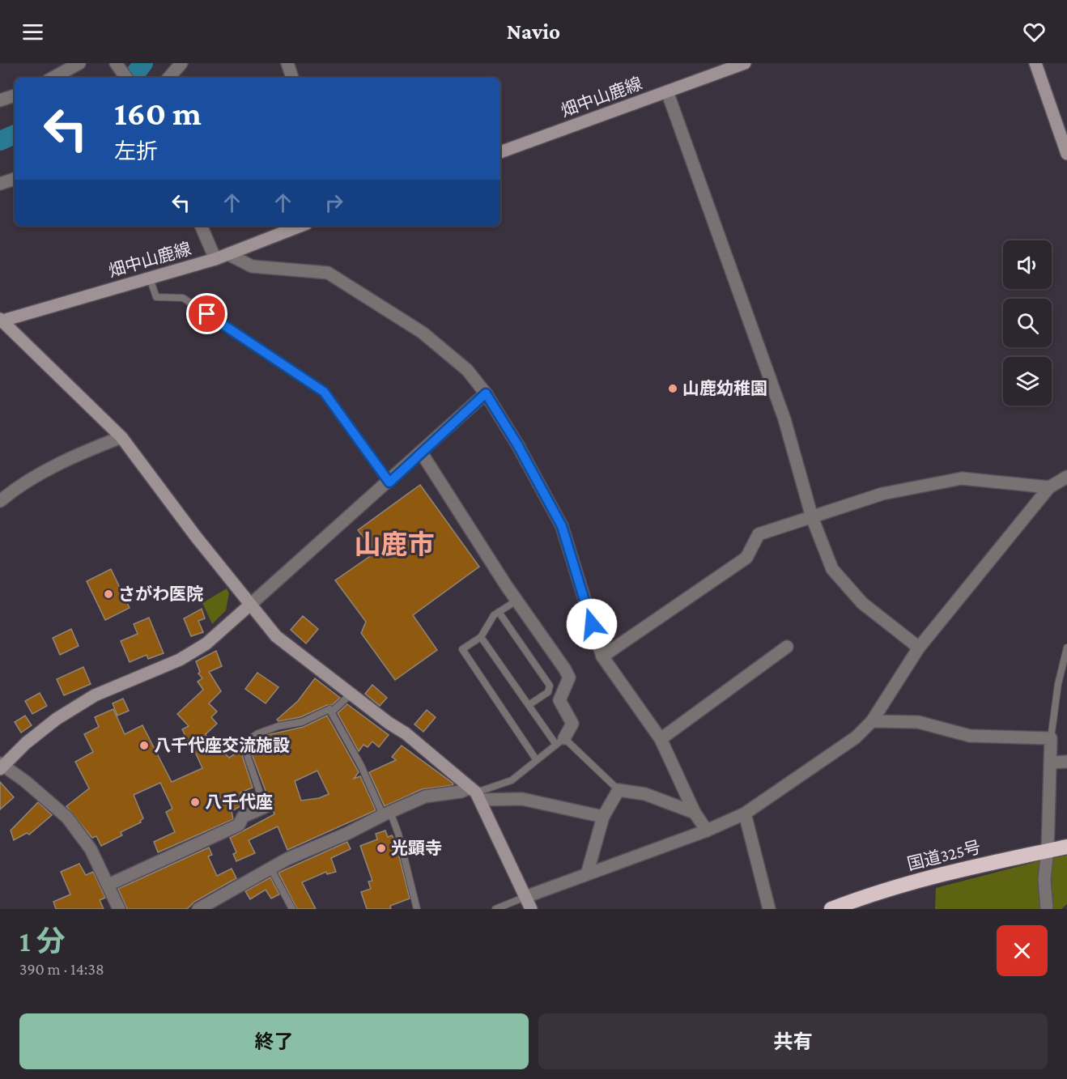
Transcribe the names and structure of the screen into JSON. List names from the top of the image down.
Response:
{
  "streets": {
    "highway": ["国道325号"],
    "street": ["畑中山鹿線"]
  },
  "districts": ["山鹿市"],
  "places": [
    "山鹿幼稚園",
    "さがわ医院",
    "八千代座交流施設",
    "八千代座",
    "光顕寺"
  ],
  "page": {
    "header": "Navio",
    "turn": ["160 m", "左折"],
    "heading": ["1 分", "390 m · 14:38"],
    "buttons": ["終了", "共有"]
  }
}
